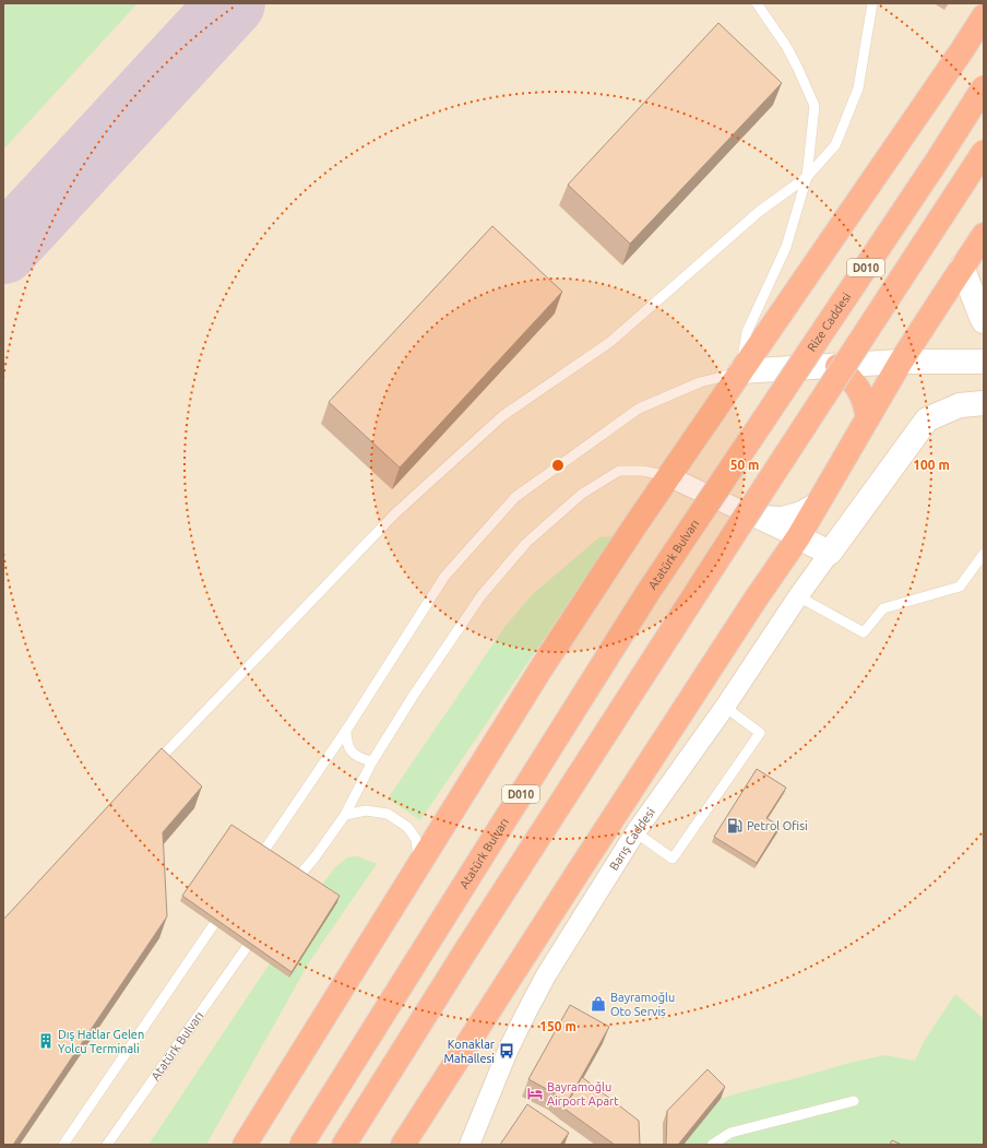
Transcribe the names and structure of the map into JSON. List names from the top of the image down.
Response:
{
  "streets": {
    "highway": ["D010", "Rize Caddesi", "Atatürk Bulvarı"],
    "street": ["Barış Caddesi"]
  },
  "crossings": [
    ["Rize Caddesi", "Atatürk Bulvarı"]
  ],
  "places": {
    "fuel station": ["Petrol Ofisi"],
    "shop": ["Bayramoğlu Oto Servis"],
    "building": ["Dış Hatlar Gelen Yolcu Terminali"],
    "bus stop": ["Konaklar Mahallesi"],
    "hotel": ["Bayramoğlu Airport Apart"]
  },
  "rings": ["50 m", "100 m", "150 m"]
}
